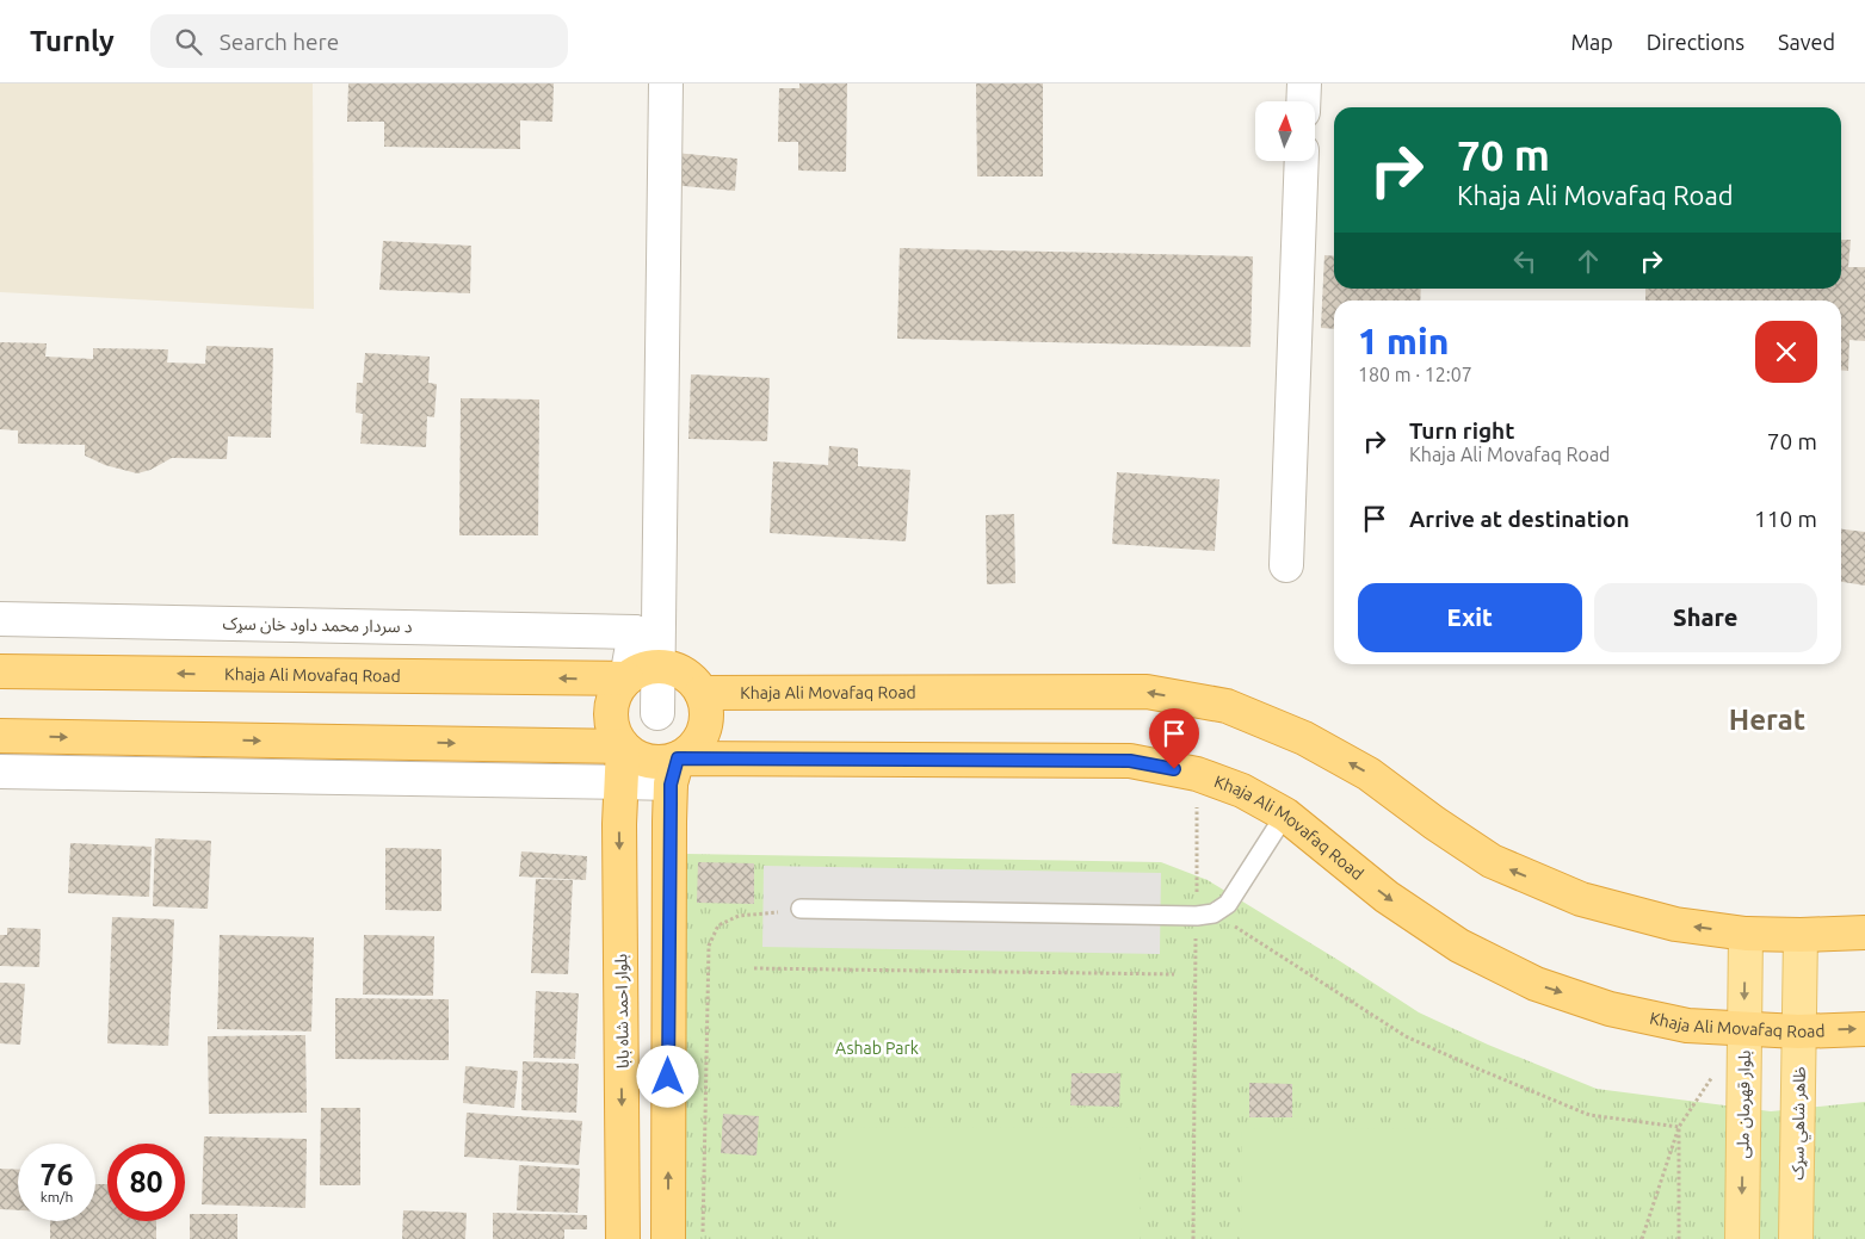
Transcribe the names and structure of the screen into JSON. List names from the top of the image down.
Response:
{
  "streets": {
    "highway": ["Khaja Ali Movafaq Road", "بلوار احمد شاه بابا"],
    "main road": ["بلوار قهرمان ملی", "ظاهر شاهي سړک"],
    "street": ["د سردار محمد داود خان سړک"]
  },
  "crossings": [
    ["Khaja Ali Movafaq Road", "بلوار احمد شاه بابا"],
    ["Khaja Ali Movafaq Road", "بلوار قهرمان ملی"],
    ["Khaja Ali Movafaq Road", "ظاهر شاهي سړک"]
  ],
  "one_way": ["بلوار قهرمان ملی"],
  "districts": ["Herat"],
  "parks": ["Ashab Park"],
  "north": "top",
  "page": {
    "header": "Turnly",
    "search": "Search here",
    "nav": ["Map", "Directions", "Saved"],
    "turn": ["70 m", "Khaja Ali Movafaq Road"],
    "heading": ["1 min", "180 m · 12:07"],
    "list": [
      {
        "name": "Turn right",
        "note": "Khaja Ali Movafaq Road",
        "value": "70 m"
      },
      {
        "name": "Arrive at destination",
        "value": "110 m"
      }
    ],
    "buttons": ["Exit", "Share"],
    "speed": "76 km/h",
    "limit": "80"
  }
}
